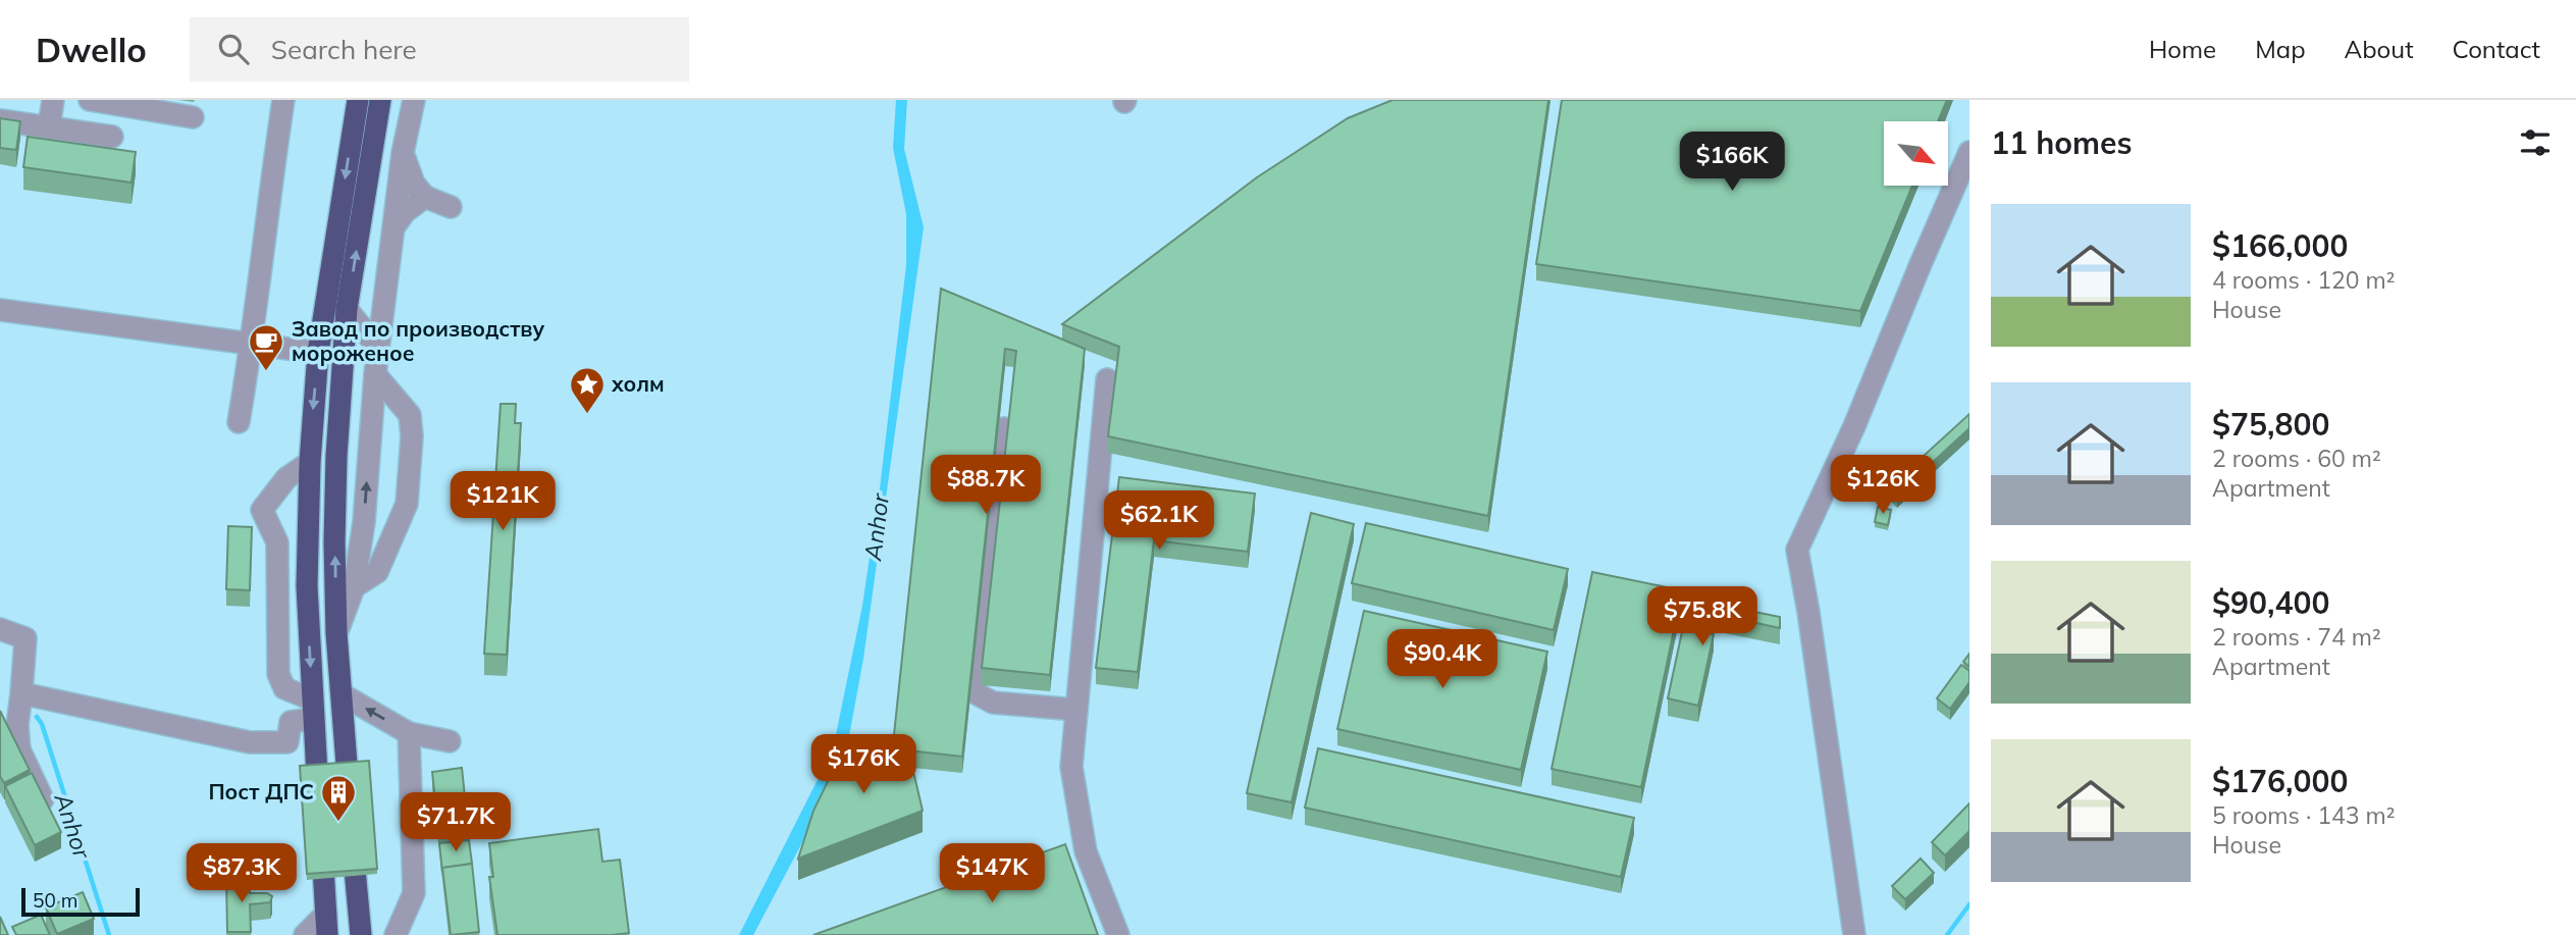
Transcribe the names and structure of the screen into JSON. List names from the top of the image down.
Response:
{
  "water": ["Anhor"],
  "places": {
    "cafe": ["Завод по производству мороженое"],
    "place": ["холм"],
    "building": ["Пост ДПС"]
  },
  "scale_bar": "50 m",
  "north": "bottom right",
  "page": {
    "header": "Dwello",
    "search": "Search here",
    "nav": [
      "Home",
      "Map",
      "About",
      "Contact"
    ],
    "heading": "11 homes",
    "price": [
      "$166K",
      "$88.7K",
      "$126K",
      "$121K",
      "$62.1K",
      "$75.8K",
      "$90.4K",
      "$176K",
      "$71.7K",
      "$87.3K",
      "$147K"
    ],
    "list": [
      {
        "name": "$166,000",
        "note": "4 rooms · 120 m² · House"
      },
      {
        "name": "$75,800",
        "note": "2 rooms · 60 m² · Apartment"
      },
      {
        "name": "$90,400",
        "note": "2 rooms · 74 m² · Apartment"
      },
      {
        "name": "$176,000",
        "note": "5 rooms · 143 m² · House"
      }
    ],
    "scale": "50 m"
  }
}
